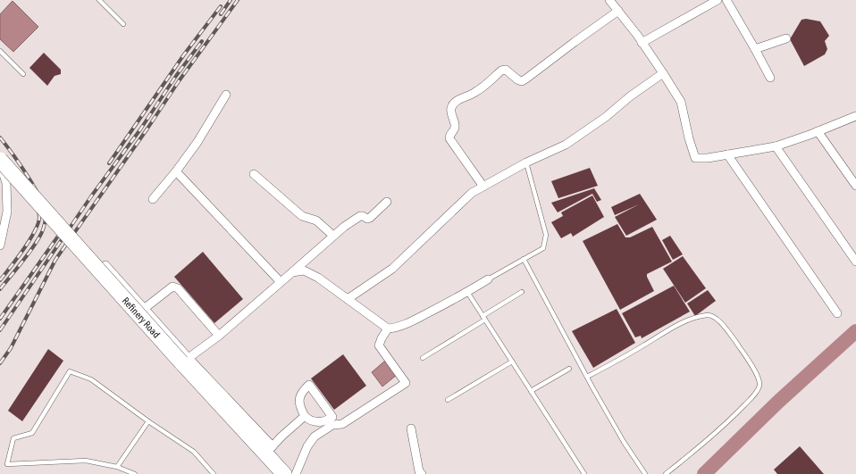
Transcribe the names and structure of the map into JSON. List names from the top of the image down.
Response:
{
  "streets": {
    "highway": ["Refinery Road"]
  }
}
